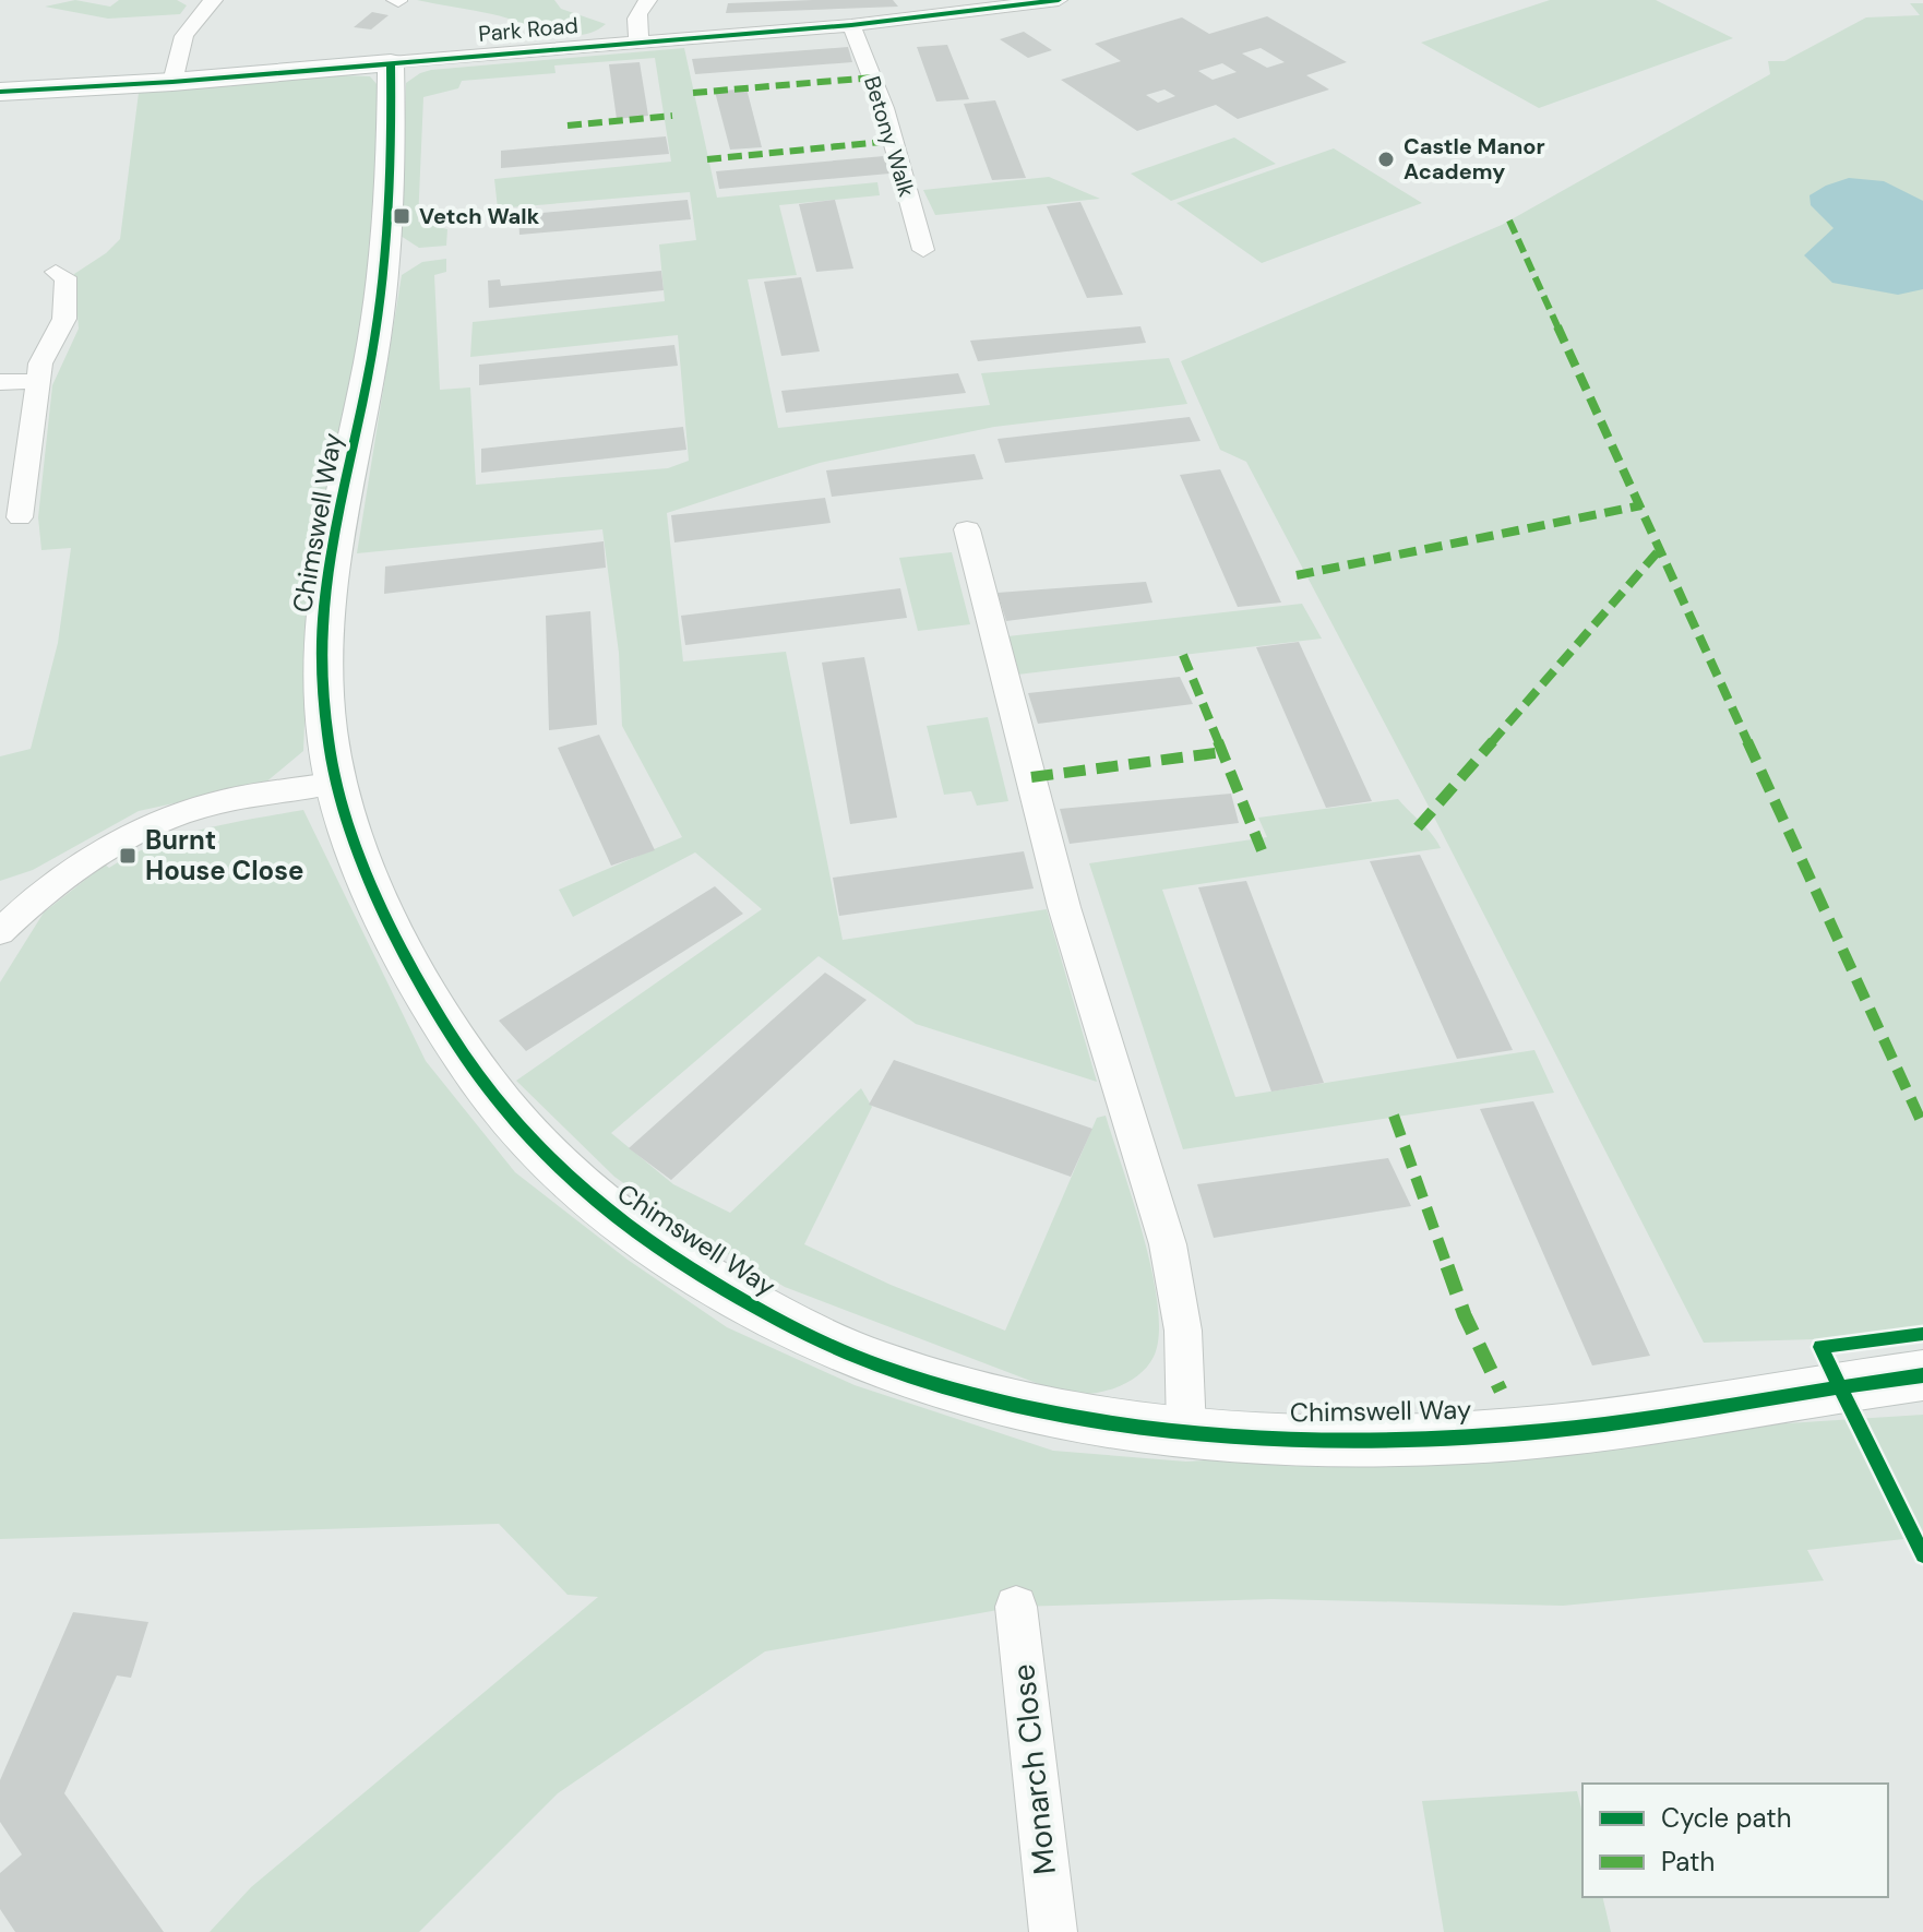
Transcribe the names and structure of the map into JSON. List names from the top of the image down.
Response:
{
  "streets": {
    "street": [
      "Park Road",
      "Betony Walk",
      "Chimswell Way",
      "Monarch Close"
    ]
  },
  "crossings": [
    ["Park Road", "Betony Walk"],
    ["Park Road", "Chimswell Way"]
  ],
  "places": {
    "other": ["Castle Manor Academy"],
    "transit": ["Vetch Walk", "Burnt House Close"]
  },
  "legend": ["Cycle path", "Path"]
}
